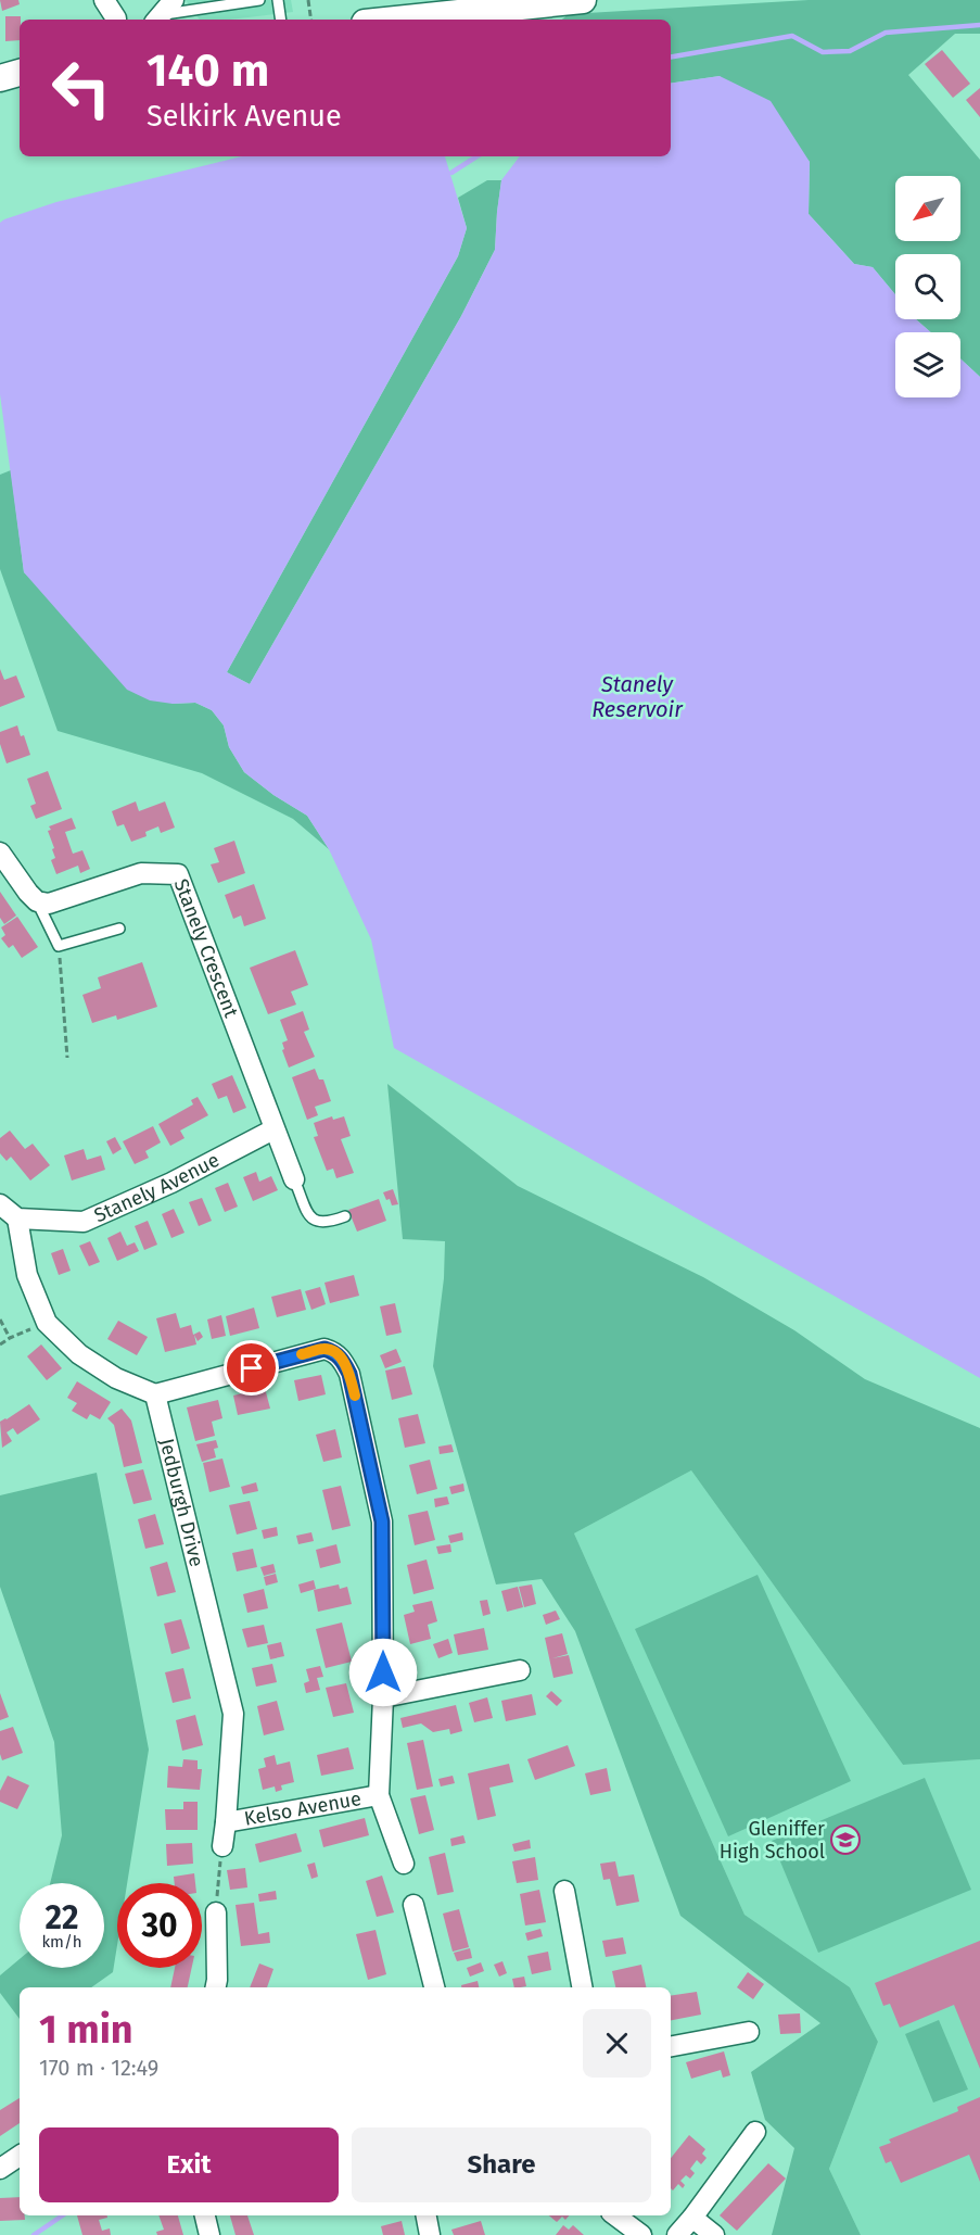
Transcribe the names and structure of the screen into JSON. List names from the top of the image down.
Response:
{
  "streets": {
    "street": [
      "Stanely Crescent",
      "Stanely Avenue",
      "Jedburgh Drive",
      "Kelso Avenue"
    ]
  },
  "crossings": [
    ["Stanely Crescent", "Stanely Avenue"],
    ["Jedburgh Drive", "Kelso Avenue"]
  ],
  "water": ["Stanely Reservoir"],
  "places": {
    "school or university": ["Gleniffer High School"]
  },
  "north": "bottom left",
  "page": {
    "turn": ["140 m", "Selkirk Avenue"],
    "speed": "22 km/h",
    "limit": "30",
    "heading": ["1 min", "170 m · 12:49"],
    "buttons": ["Exit", "Share"]
  }
}
